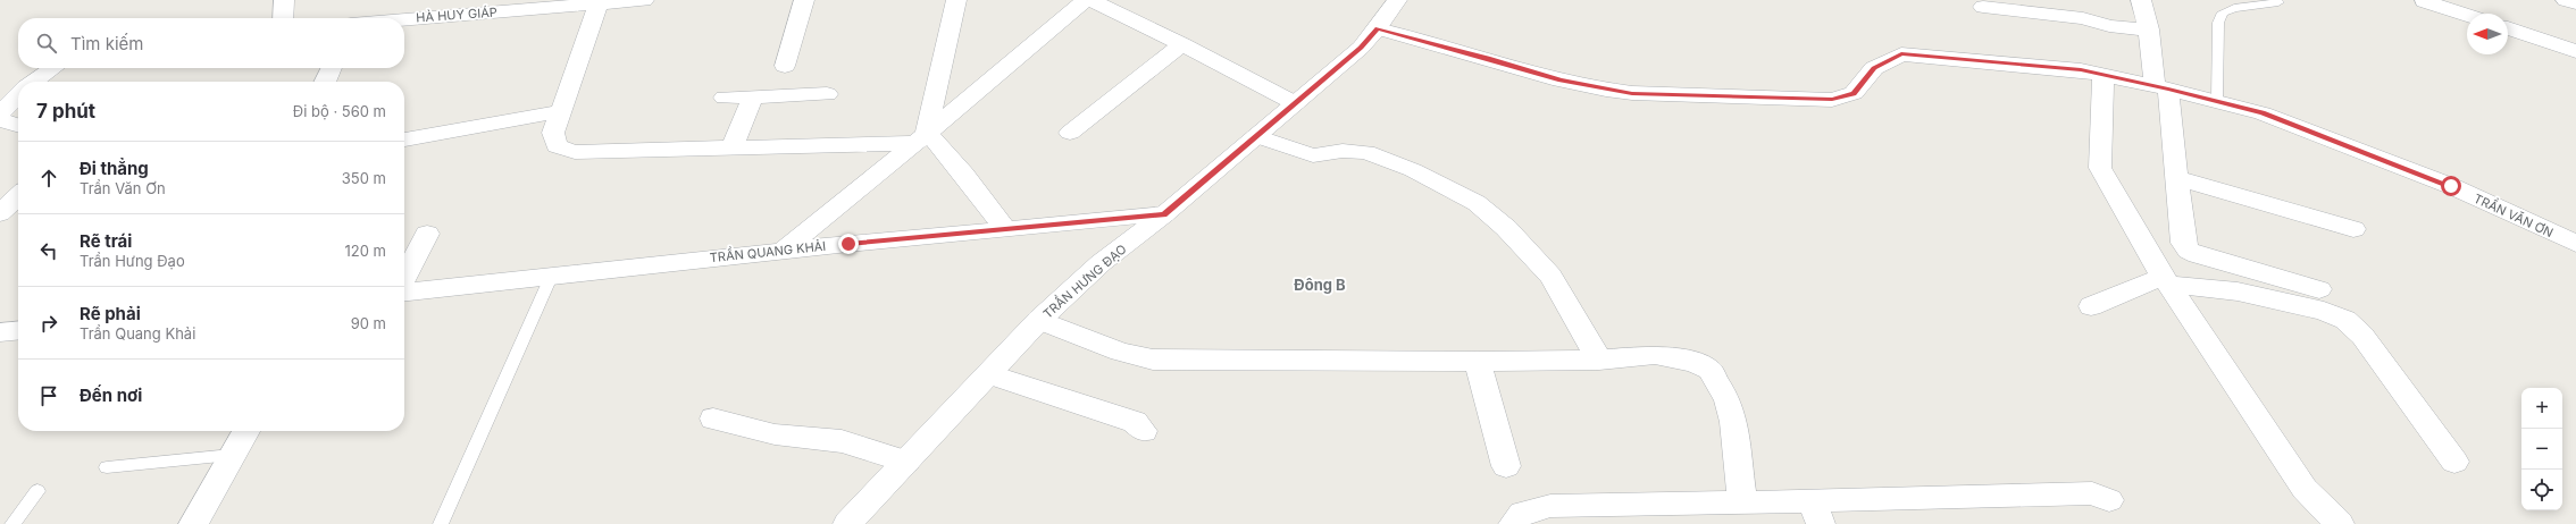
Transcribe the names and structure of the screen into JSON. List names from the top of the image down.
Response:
{
  "streets": {
    "street": [
      "HÀ HUY GIÁP",
      "TRẦN VĂN ƠN",
      "TRẦN QUANG KHẢI",
      "TRẦN HƯNG ĐẠO"
    ]
  },
  "crossings": [
    ["TRẦN VĂN ƠN", "TRẦN HƯNG ĐẠO"],
    ["TRẦN QUANG KHẢI", "TRẦN HƯNG ĐẠO"]
  ],
  "districts": ["Đông B"],
  "north": "left",
  "page": {
    "search": "Tìm kiếm",
    "heading": ["7 phút", "Đi bộ · 560 m"],
    "list": [
      ["Đi thẳng", "Trần Văn Ơn", "350 m"],
      ["Rẽ trái", "Trần Hưng Đạo", "120 m"],
      ["Rẽ phải", "Trần Quang Khải", "90 m"],
      "Đến nơi"
    ],
    "map_buttons": ["+", "−"]
  }
}
